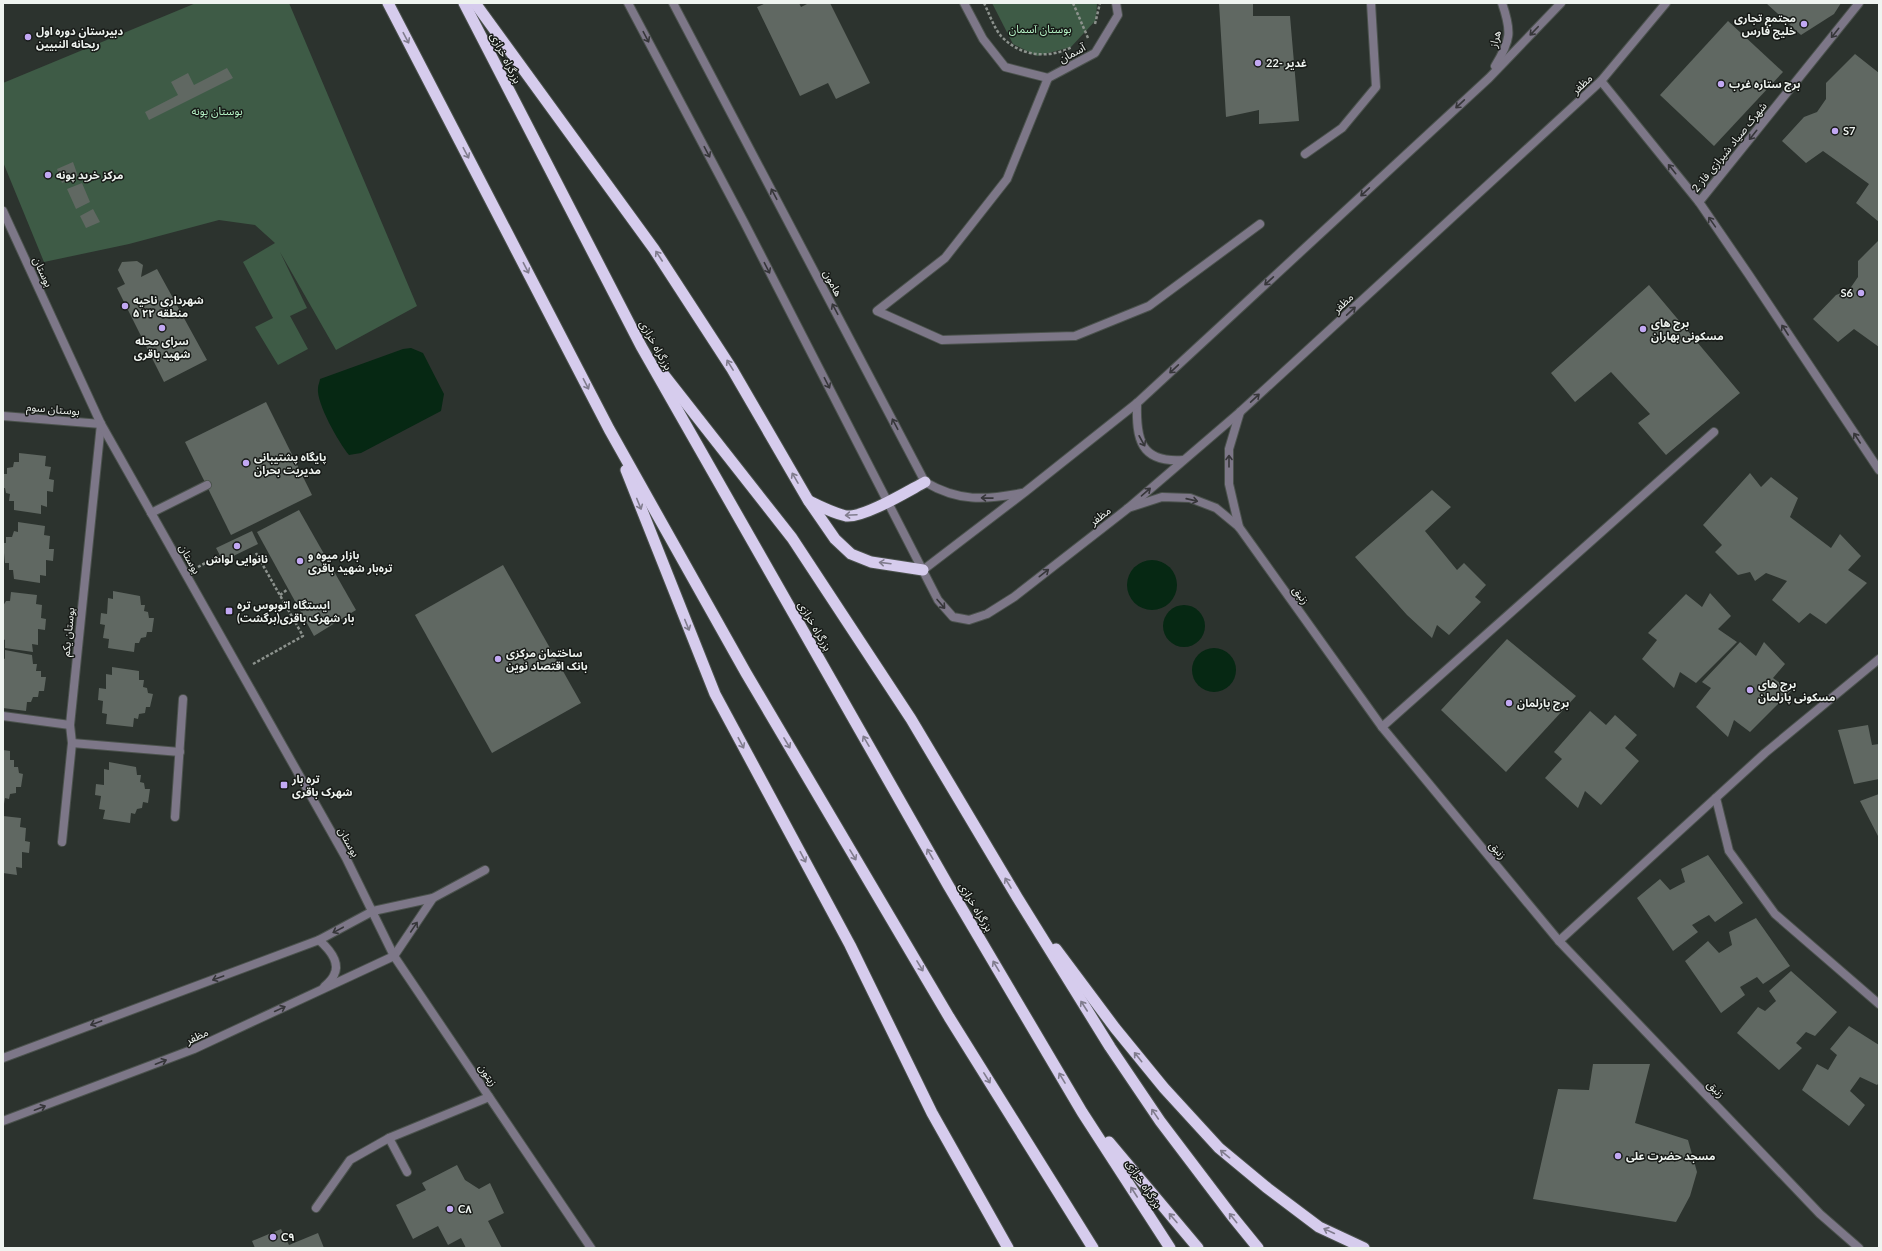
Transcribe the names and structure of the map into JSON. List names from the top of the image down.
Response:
{
  "streets": {
    "highway": ["بزرگراه خرازی"],
    "street": [
      "هراز",
      "آسمان",
      "مظفر",
      "شهرک صیاد شیرازی فاز 2",
      "بوستان",
      "هامون",
      "بوستان سوم",
      "زنبق",
      "بوستان یکم",
      "زیتون"
    ]
  },
  "crossings": [
    ["مظفر", "شهرک صیاد شیرازی فاز 2"],
    ["مظفر", "زنبق"],
    ["مظفر", "زیتون"],
    ["بوستان", "بوستان سوم"],
    ["بوستان", "بوستان یکم"],
    ["بوستان", "زیتون"],
    ["بوستان سوم", "بوستان یکم"]
  ],
  "one_way": ["مظفر"],
  "parks": ["بوستان آسمان", "بوستان پونه"],
  "places": {
    "other": [
      "مجتمع تجاری خلیج فارس",
      "دبیرستان دوره اول ریحانه النبیین",
      "22- غدیر",
      "برج ستاره غرب",
      "S7",
      "مرکز خرید پونه",
      "S6",
      "شهرداری ناحیه ۵ منطقه ۲۲",
      "سرای محله شهید باقری",
      "برج های مسکونی بهاران",
      "پایگاه پشتیبانی مدیریت بحران",
      "نانوایی لواش",
      "بازار میوه و تره‌بار شهید باقری",
      "ساختمان مرکزی بانک اقتصاد نوین",
      "برج های مسکونی پارلمان",
      "برج پارلمان",
      "مسجد حضرت علی",
      "C۸",
      "C۹"
    ],
    "transit": ["ایستگاه اتوبوس تره بار شهرک باقری(برگشت)", "تره بار شهرک باقری"]
  }
}
